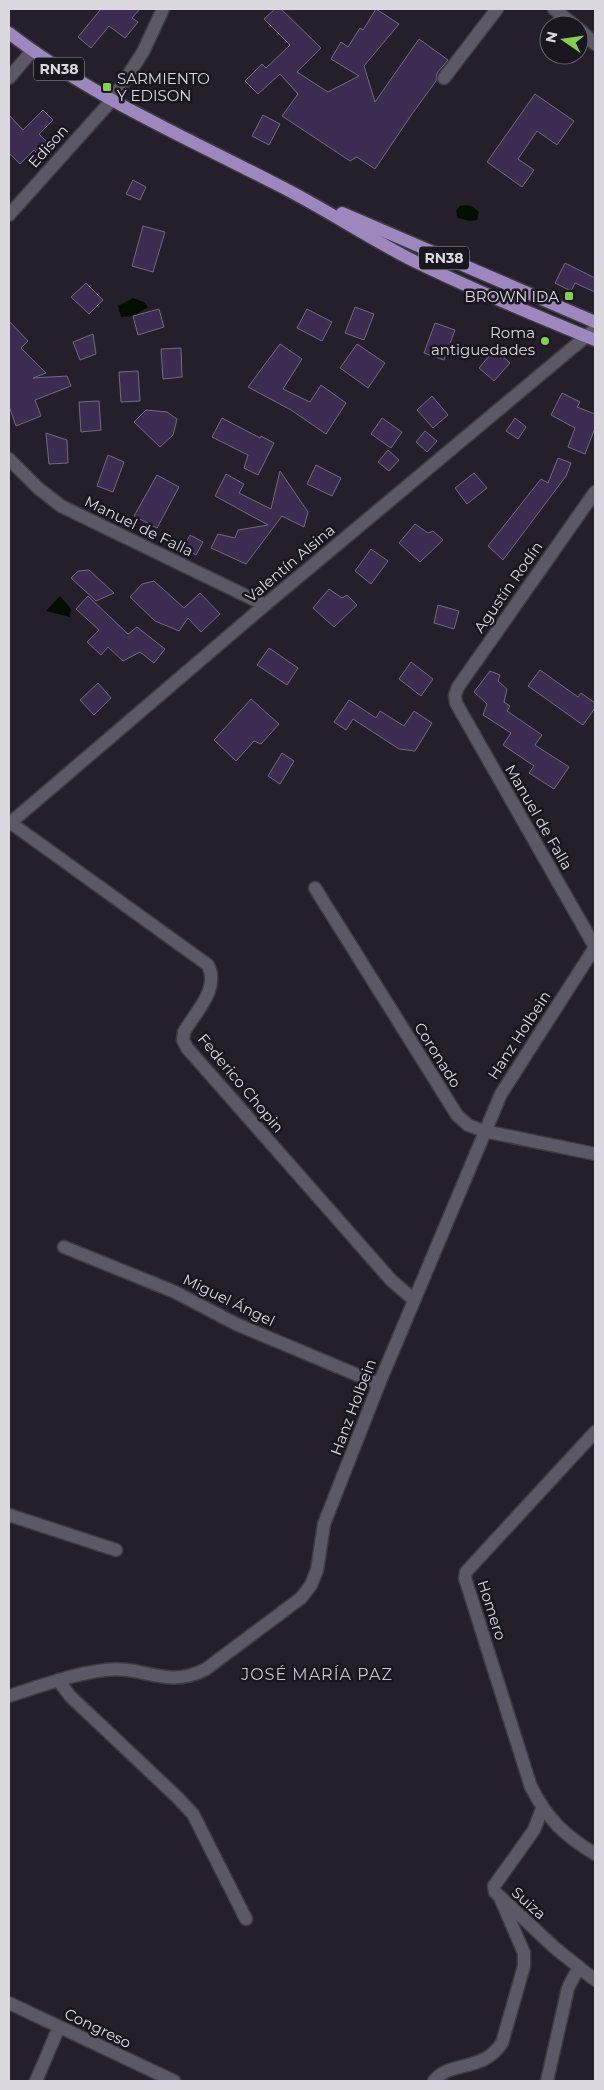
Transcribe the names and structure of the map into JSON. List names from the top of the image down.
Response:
{
  "streets": {
    "main road": ["RN38"],
    "street": [
      "Edison",
      "Manuel de Falla",
      "Valentín Alsina",
      "Agustín Rodín",
      "Hanz Holbein",
      "Coronado",
      "Federico Chopin",
      "Miguel Ángel",
      "Homero",
      "Suiza",
      "Congreso"
    ]
  },
  "crossings": [
    ["RN38", "Edison"],
    ["RN38", "Valentín Alsina"],
    ["Manuel de Falla", "Valentín Alsina"],
    ["Manuel de Falla", "Agustín Rodín"],
    ["Manuel de Falla", "Hanz Holbein"],
    ["Valentín Alsina", "Federico Chopin"],
    ["Hanz Holbein", "Coronado"],
    ["Hanz Holbein", "Federico Chopin"],
    ["Hanz Holbein", "Miguel Ángel"],
    ["Homero", "Suiza"]
  ],
  "districts": ["JOSÉ MARÍA PAZ"],
  "places": {
    "transit": ["SARMIENTO Y EDISON", "BROWN IDA"],
    "other": ["Roma antiguedades"]
  },
  "north": "left"
}
